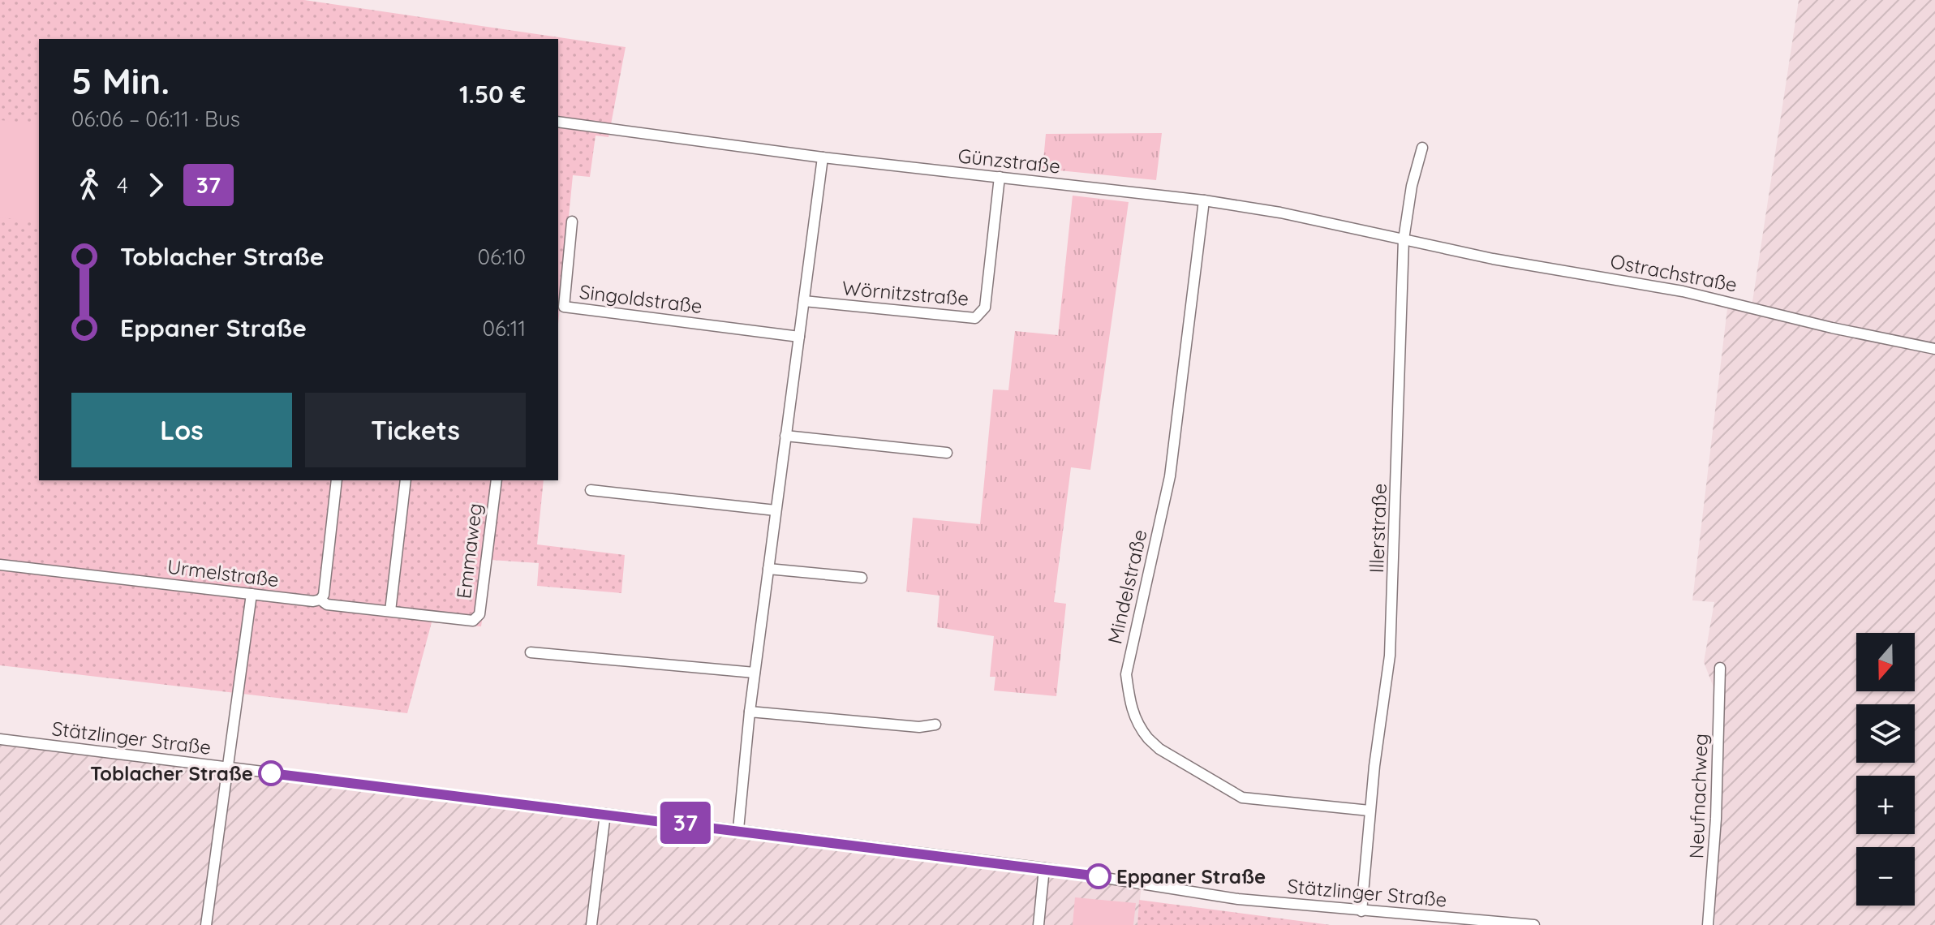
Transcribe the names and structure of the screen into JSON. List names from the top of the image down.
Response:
{
  "streets": {
    "street": [
      "Günzstraße",
      "Ostrachstraße",
      "Wörnitzstraße",
      "Singoldstraße",
      "Illerstraße",
      "Emmaweg",
      "Urmelstraße",
      "Mindelstraße",
      "Stätzlinger Straße",
      "Neufnachweg"
    ]
  },
  "crossings": [
    ["Günzstraße", "Ostrachstraße"],
    ["Günzstraße", "Wörnitzstraße"],
    ["Günzstraße", "Illerstraße"],
    ["Günzstraße", "Mindelstraße"],
    ["Ostrachstraße", "Illerstraße"],
    ["Illerstraße", "Mindelstraße"],
    ["Illerstraße", "Stätzlinger Straße"],
    ["Emmaweg", "Urmelstraße"]
  ],
  "places": ["Toblacher Straße", "Eppaner Straße"],
  "lines": ["bus line 37"],
  "north": "bottom",
  "page": {
    "on_map": "37",
    "heading": ["5 Min.", "06:06 – 06:11 · Bus", "1.50 €"],
    "legs": ["4", "37"],
    "list": [
      {
        "name": "Toblacher Straße",
        "value": "06:10"
      },
      {
        "name": "Eppaner Straße",
        "value": "06:11"
      }
    ],
    "buttons": ["Los", "Tickets"],
    "map_buttons": ["+", "−"]
  }
}
